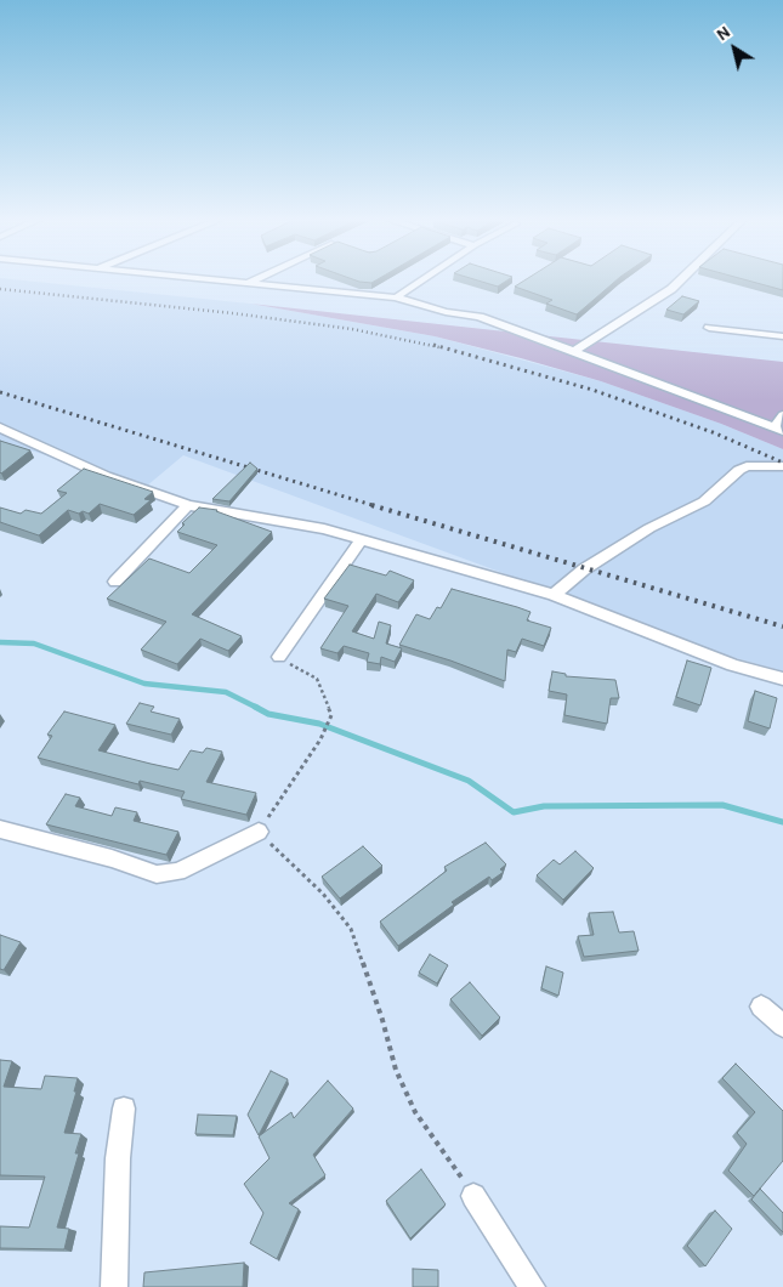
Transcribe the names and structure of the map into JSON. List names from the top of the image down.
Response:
{
  "north": "top left"
}
